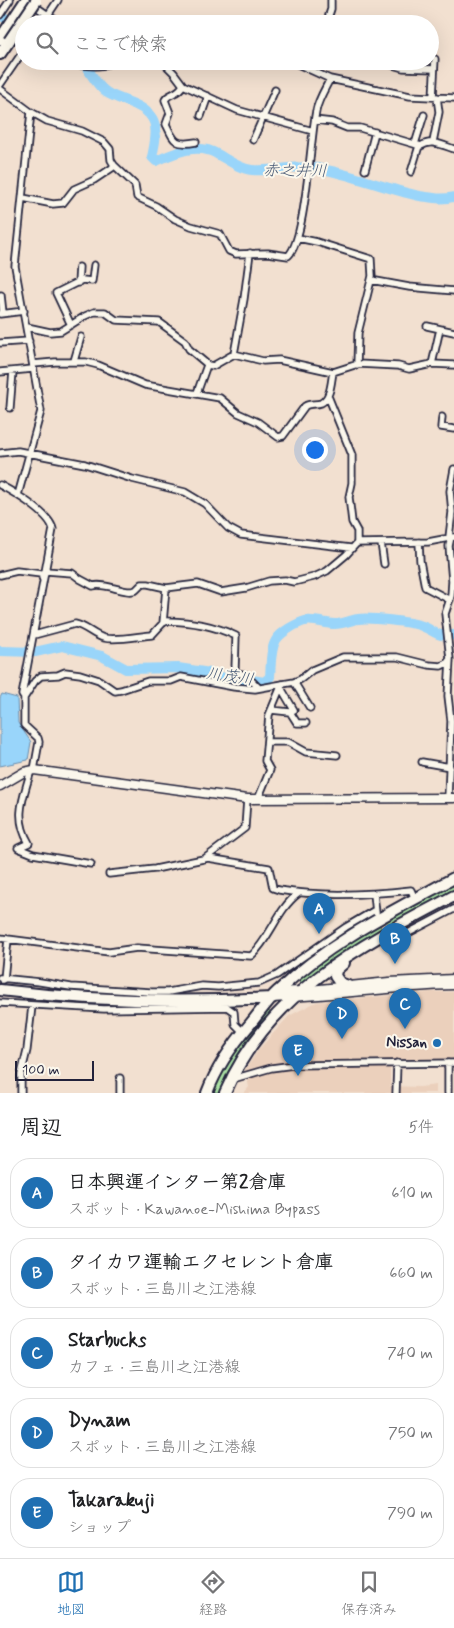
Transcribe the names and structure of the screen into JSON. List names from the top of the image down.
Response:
{
  "water": ["赤之井川", "川茂川"],
  "places": ["Nissan"],
  "scale_bar": "100 m",
  "page": {
    "search": "ここで検索",
    "pins": [
      "A",
      "B",
      "C",
      "D",
      "E"
    ],
    "scale": "100 m",
    "heading": ["周辺", "5件"],
    "list": [
      {
        "mark": "A",
        "name": "日本興運インター第2倉庫",
        "note": "スポット · Kawanoe-Mishima Bypass",
        "value": "610 m"
      },
      {
        "mark": "B",
        "name": "タイカワ運輸エクセレント倉庫",
        "note": "スポット · 三島川之江港線",
        "value": "660 m"
      },
      {
        "mark": "C",
        "name": "Starbucks",
        "note": "カフェ · 三島川之江港線",
        "value": "740 m"
      },
      {
        "mark": "D",
        "name": "Dynam",
        "note": "スポット · 三島川之江港線",
        "value": "750 m"
      },
      {
        "mark": "E",
        "name": "Takarakuji",
        "note": "ショップ",
        "value": "790 m"
      }
    ],
    "nav": ["地図", "経路", "保存済み"]
  }
}
